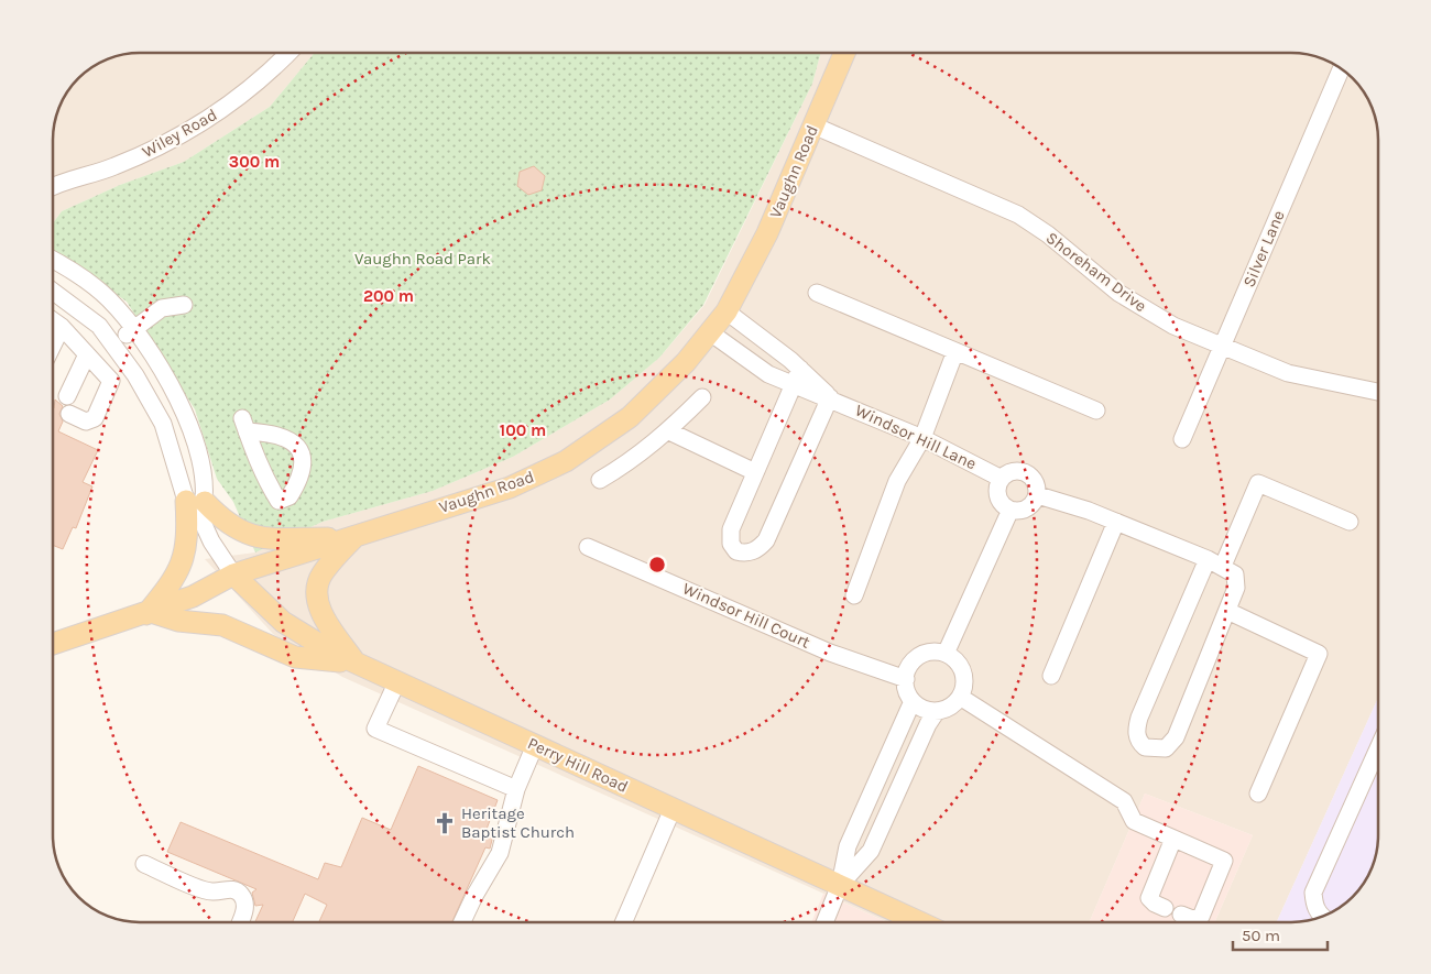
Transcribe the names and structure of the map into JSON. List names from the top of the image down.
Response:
{
  "streets": {
    "main road": ["Vaughn Road", "Perry Hill Road"],
    "street": [
      "Wiley Road",
      "Silver Lane",
      "Shoreham Drive",
      "Windsor Hill Lane",
      "Windsor Hill Court"
    ]
  },
  "crossings": [
    ["Vaughn Road", "Shoreham Drive"],
    ["Vaughn Road", "Windsor Hill Lane"],
    ["Vaughn Road", "Perry Hill Road"],
    ["Silver Lane", "Shoreham Drive"]
  ],
  "parks": ["Vaughn Road Park"],
  "places": {
    "church": ["Heritage Baptist Church"]
  },
  "scale_bar": "50 m",
  "rings": ["300 m", "200 m", "100 m"]
}
